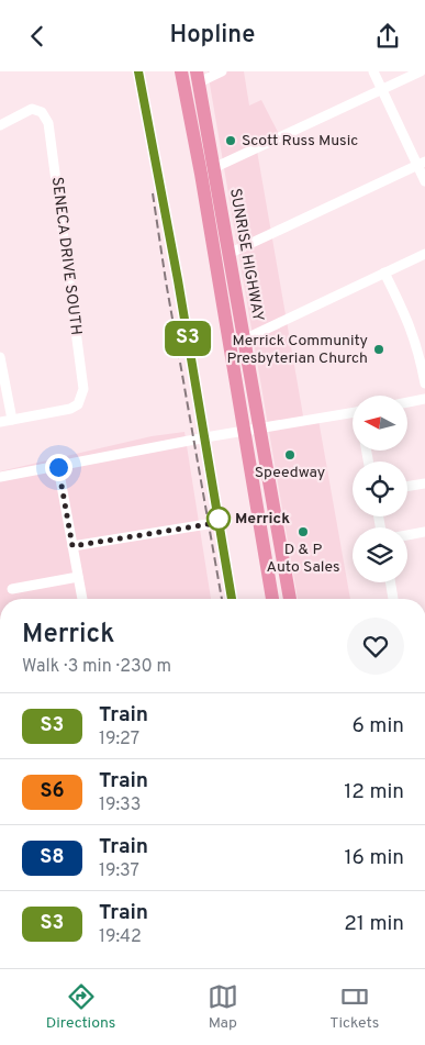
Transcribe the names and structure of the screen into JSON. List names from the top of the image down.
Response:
{
  "streets": {
    "highway": ["SUNRISE HIGHWAY"],
    "street": ["SENECA DRIVE SOUTH"]
  },
  "places": [
    "Scott Russ Music",
    "Merrick Community Presbyterian Church",
    "Speedway",
    "Merrick",
    "D & P Auto Sales"
  ],
  "north": "left",
  "page": {
    "header": "Hopline",
    "on_map": "S3",
    "heading": ["Merrick", "Walk · 3 min · 230 m"],
    "list": [
      {
        "mark": "S3",
        "name": "Train",
        "note": "19:27",
        "value": "6 min"
      },
      {
        "mark": "S6",
        "name": "Train",
        "note": "19:33",
        "value": "12 min"
      },
      {
        "mark": "S8",
        "name": "Train",
        "note": "19:37",
        "value": "16 min"
      },
      {
        "mark": "S3",
        "name": "Train",
        "note": "19:42",
        "value": "21 min"
      }
    ],
    "tabs": ["Directions", "Map", "Tickets"]
  }
}
